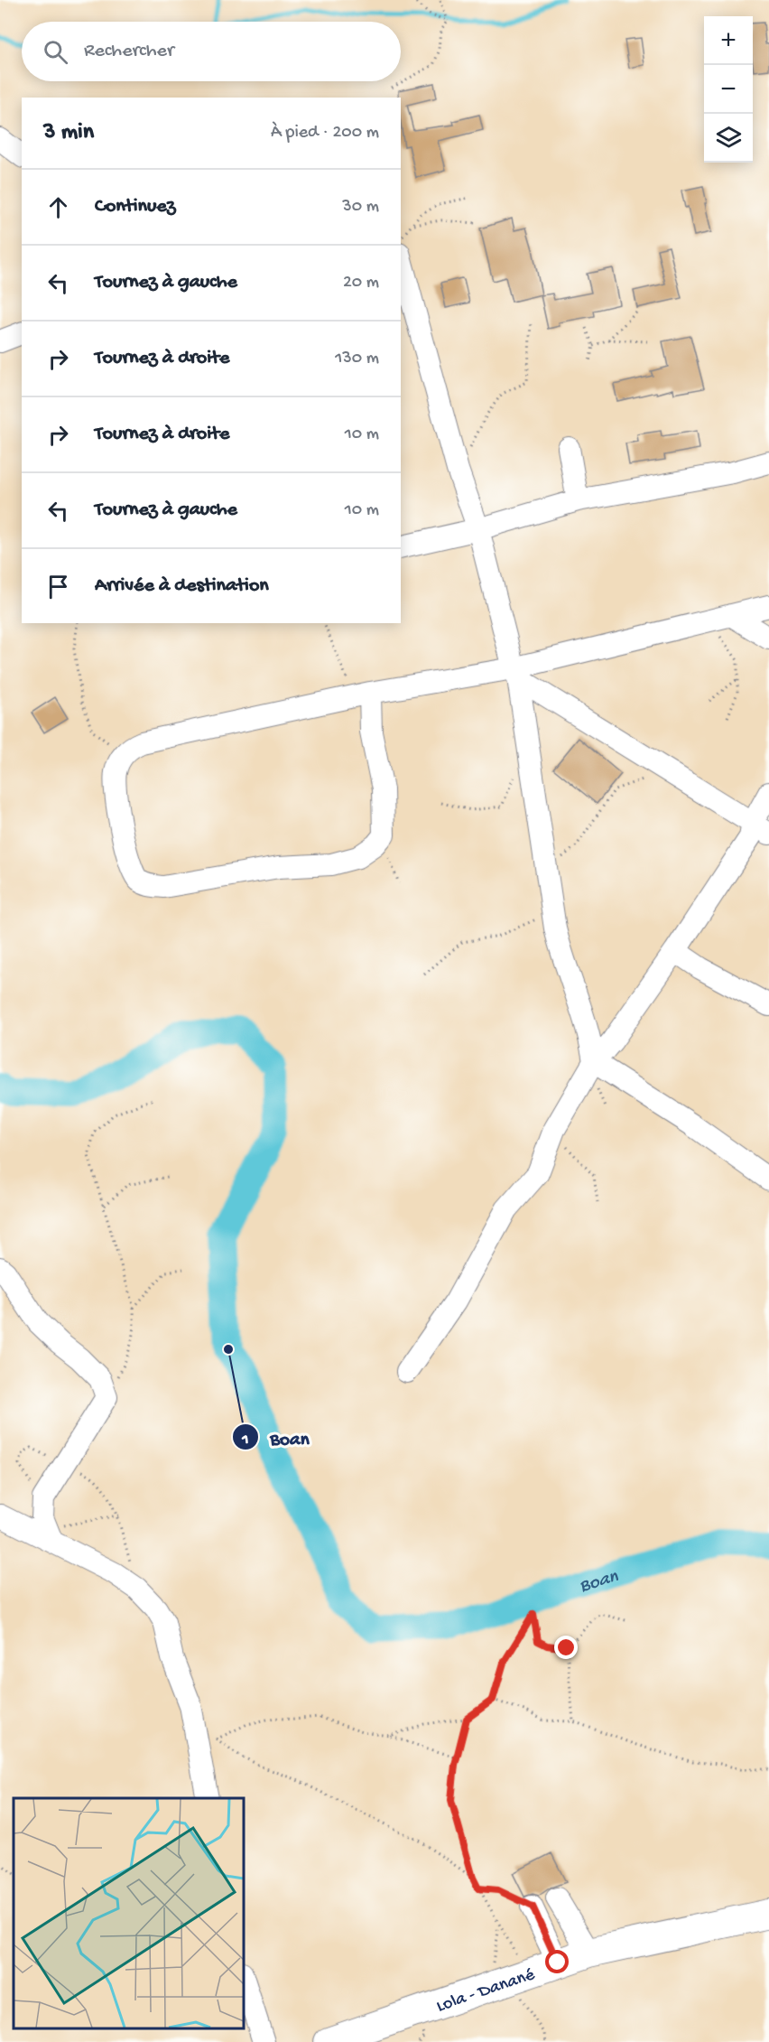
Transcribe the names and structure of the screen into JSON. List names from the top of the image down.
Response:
{
  "streets": {
    "main road": ["Lola - Danané"]
  },
  "water": ["Boan"],
  "places": ["Boan"],
  "page": {
    "map_buttons": ["+", "−"],
    "search": "Rechercher",
    "heading": ["3 min", "À pied · 200 m"],
    "list": [
      ["Continuez", "30 m"],
      ["Tournez à gauche", "20 m"],
      ["Tournez à droite", "130 m"],
      ["Tournez à droite", "10 m"],
      ["Tournez à gauche", "10 m"],
      "Arrivée à destination"
    ]
  }
}
